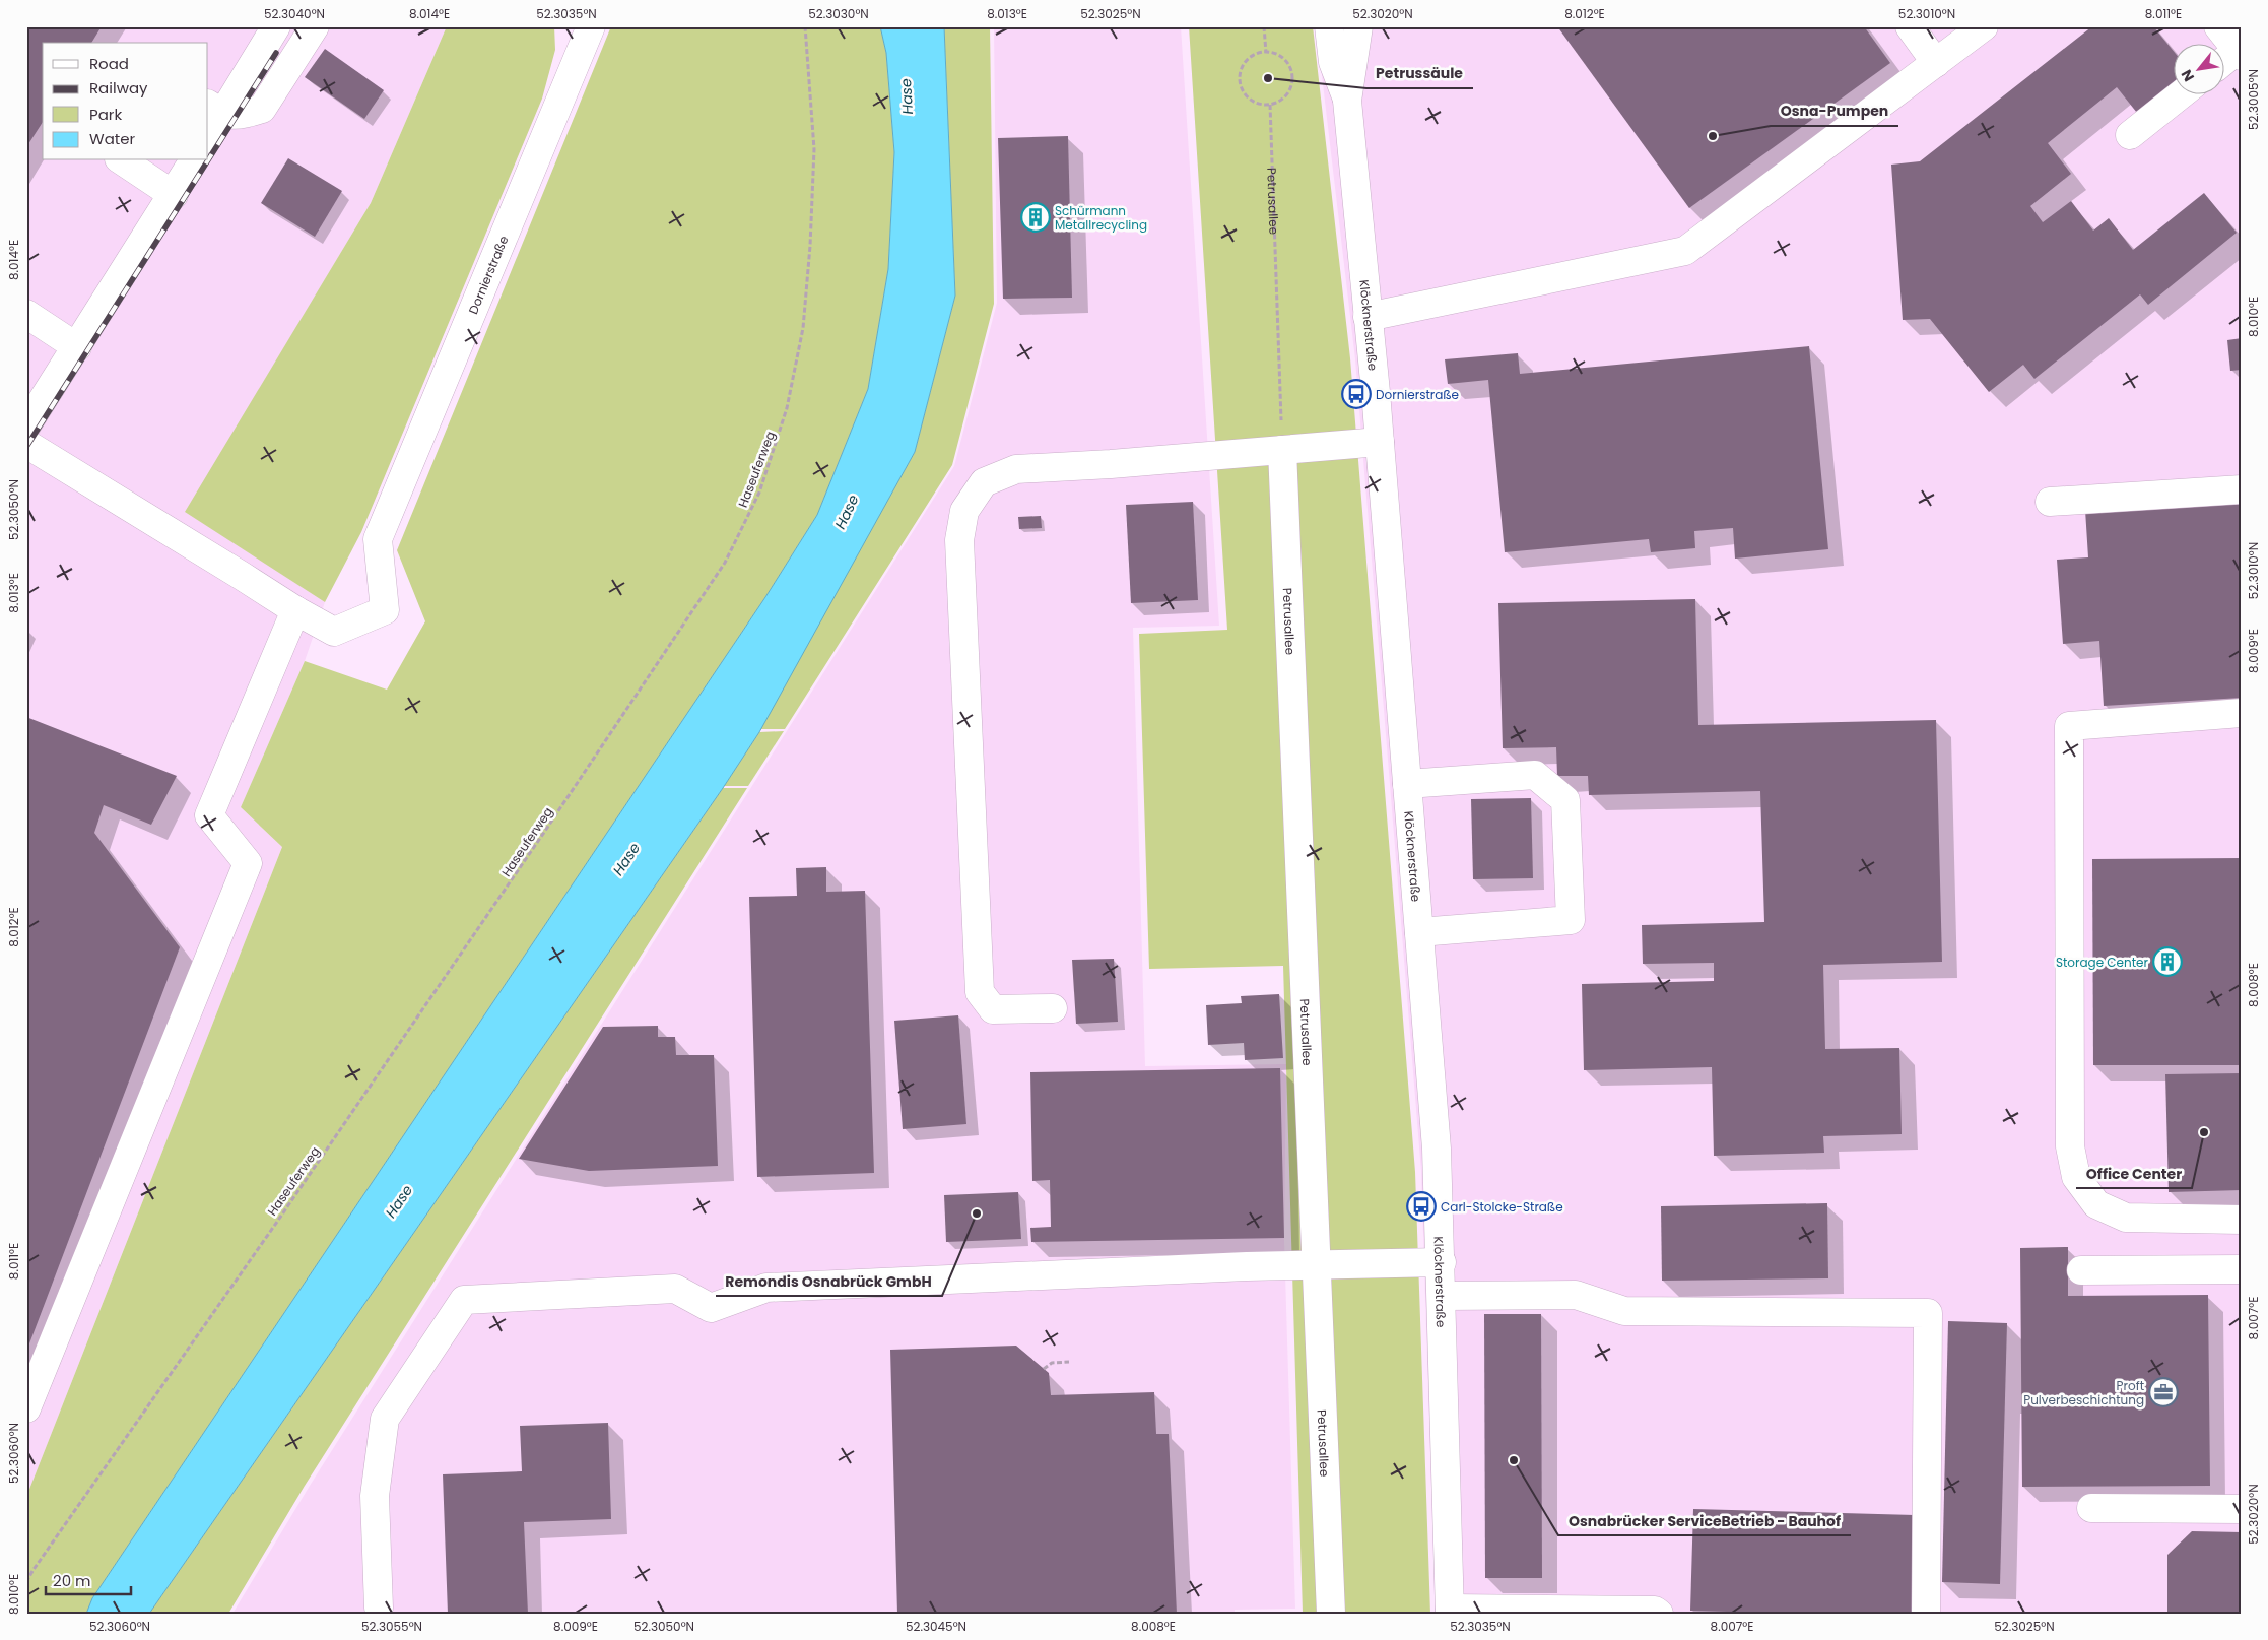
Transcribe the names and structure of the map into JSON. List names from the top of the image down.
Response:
{
  "streets": {
    "street": ["Petrusallee", "Dornierstraße", "Klöcknerstraße"],
    "path": ["Haseuferweg"]
  },
  "water": ["Hase"],
  "places": {
    "other": [
      "Petrussäule",
      "Osna-Pumpen",
      "Office Center",
      "Remondis Osnabrück GmbH",
      "Osnabrücker ServiceBetrieb - Bauhof"
    ],
    "building": ["Schürmann Metallrecycling", "Storage Center"],
    "bus stop": ["Dornierstraße", "Carl-Stolcke-Straße"],
    "office": ["Proft Pulverbeschichtung"]
  },
  "legend": [
    "Road",
    "Railway",
    "Park",
    "Water"
  ],
  "scale_bar": "20 m",
  "north": "bottom left",
  "coordinates": [
    "52.3040°N",
    "8.014°E",
    "52.3035°N",
    "52.3030°N",
    "8.013°E",
    "52.3025°N",
    "52.3020°N",
    "8.012°E",
    "52.3010°N",
    "8.011°E",
    "52.3005°N",
    "8.010°E",
    "52.3050°N",
    "8.009°E",
    "8.008°E",
    "8.007°E",
    "52.3060°N",
    "52.3055°N",
    "52.3045°N"
  ]
}
